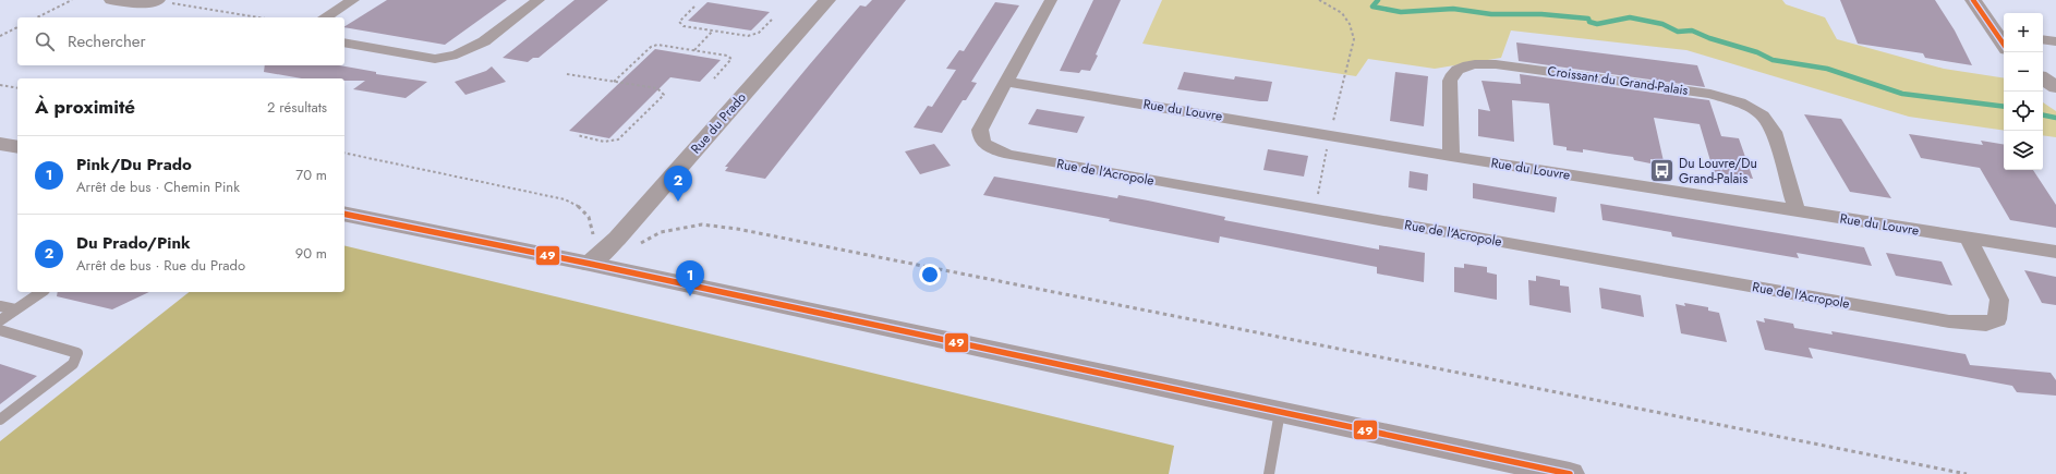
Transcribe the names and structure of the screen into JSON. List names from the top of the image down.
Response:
{
  "streets": {
    "street": [
      "Croissant du Grand-Palais",
      "Rue du Louvre",
      "Rue du Prado",
      "Rue de l'Acropole"
    ]
  },
  "crossings": [
    ["Croissant du Grand-Palais", "Rue du Louvre"],
    ["Rue du Louvre", "Rue de l'Acropole"]
  ],
  "places": {
    "bus stop": ["Du Louvre/Du Grand-Palais"]
  },
  "lines": ["transit line 49"],
  "page": {
    "map_buttons": ["+", "−"],
    "search": "Rechercher",
    "heading": ["À proximité", "2 résultats"],
    "list": [
      {
        "mark": "1",
        "name": "Pink/Du Prado",
        "note": "Arrêt de bus · Chemin Pink",
        "value": "70 m"
      },
      {
        "mark": "2",
        "name": "Du Prado/Pink",
        "note": "Arrêt de bus · Rue du Prado",
        "value": "90 m"
      }
    ],
    "pins": ["2", "1"]
  }
}
